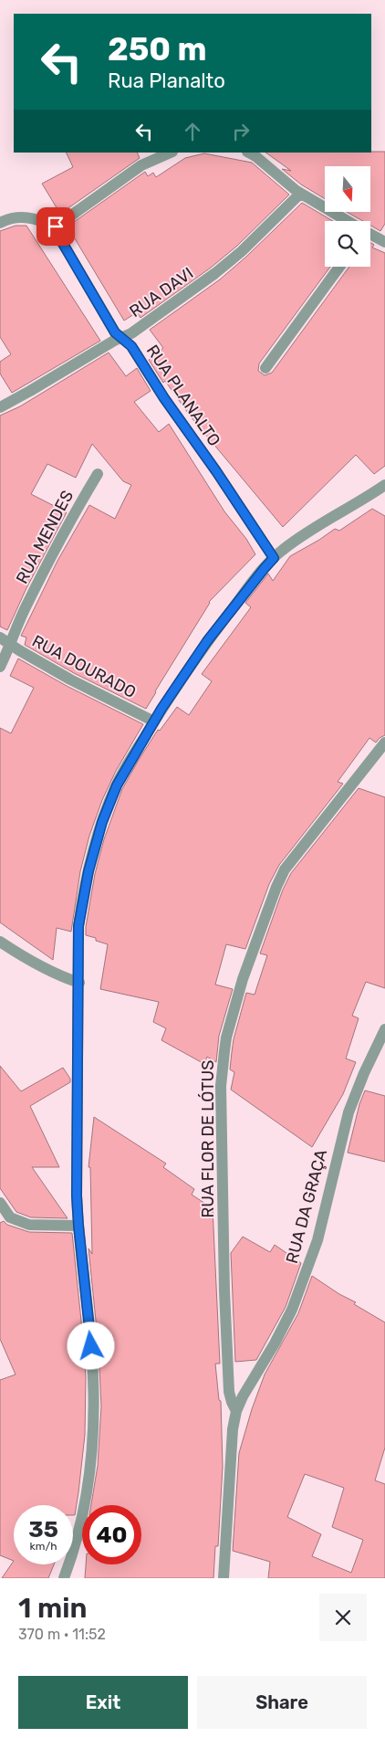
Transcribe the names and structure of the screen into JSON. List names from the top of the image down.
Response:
{
  "streets": {
    "street": [
      "RUA DAVI",
      "RUA PLANALTO",
      "RUA MENDES",
      "RUA DOURADO",
      "RUA FLOR DE LÓTUS",
      "RUA DA GRAÇA"
    ]
  },
  "crossings": [
    ["RUA DAVI", "RUA PLANALTO"],
    ["RUA MENDES", "RUA DOURADO"],
    ["RUA FLOR DE LÓTUS", "RUA DA GRAÇA"]
  ],
  "north": "bottom",
  "page": {
    "turn": ["250 m", "Rua Planalto"],
    "speed": "35 km/h",
    "limit": "40",
    "heading": ["1 min", "370 m · 11:52"],
    "buttons": ["Exit", "Share"]
  }
}
